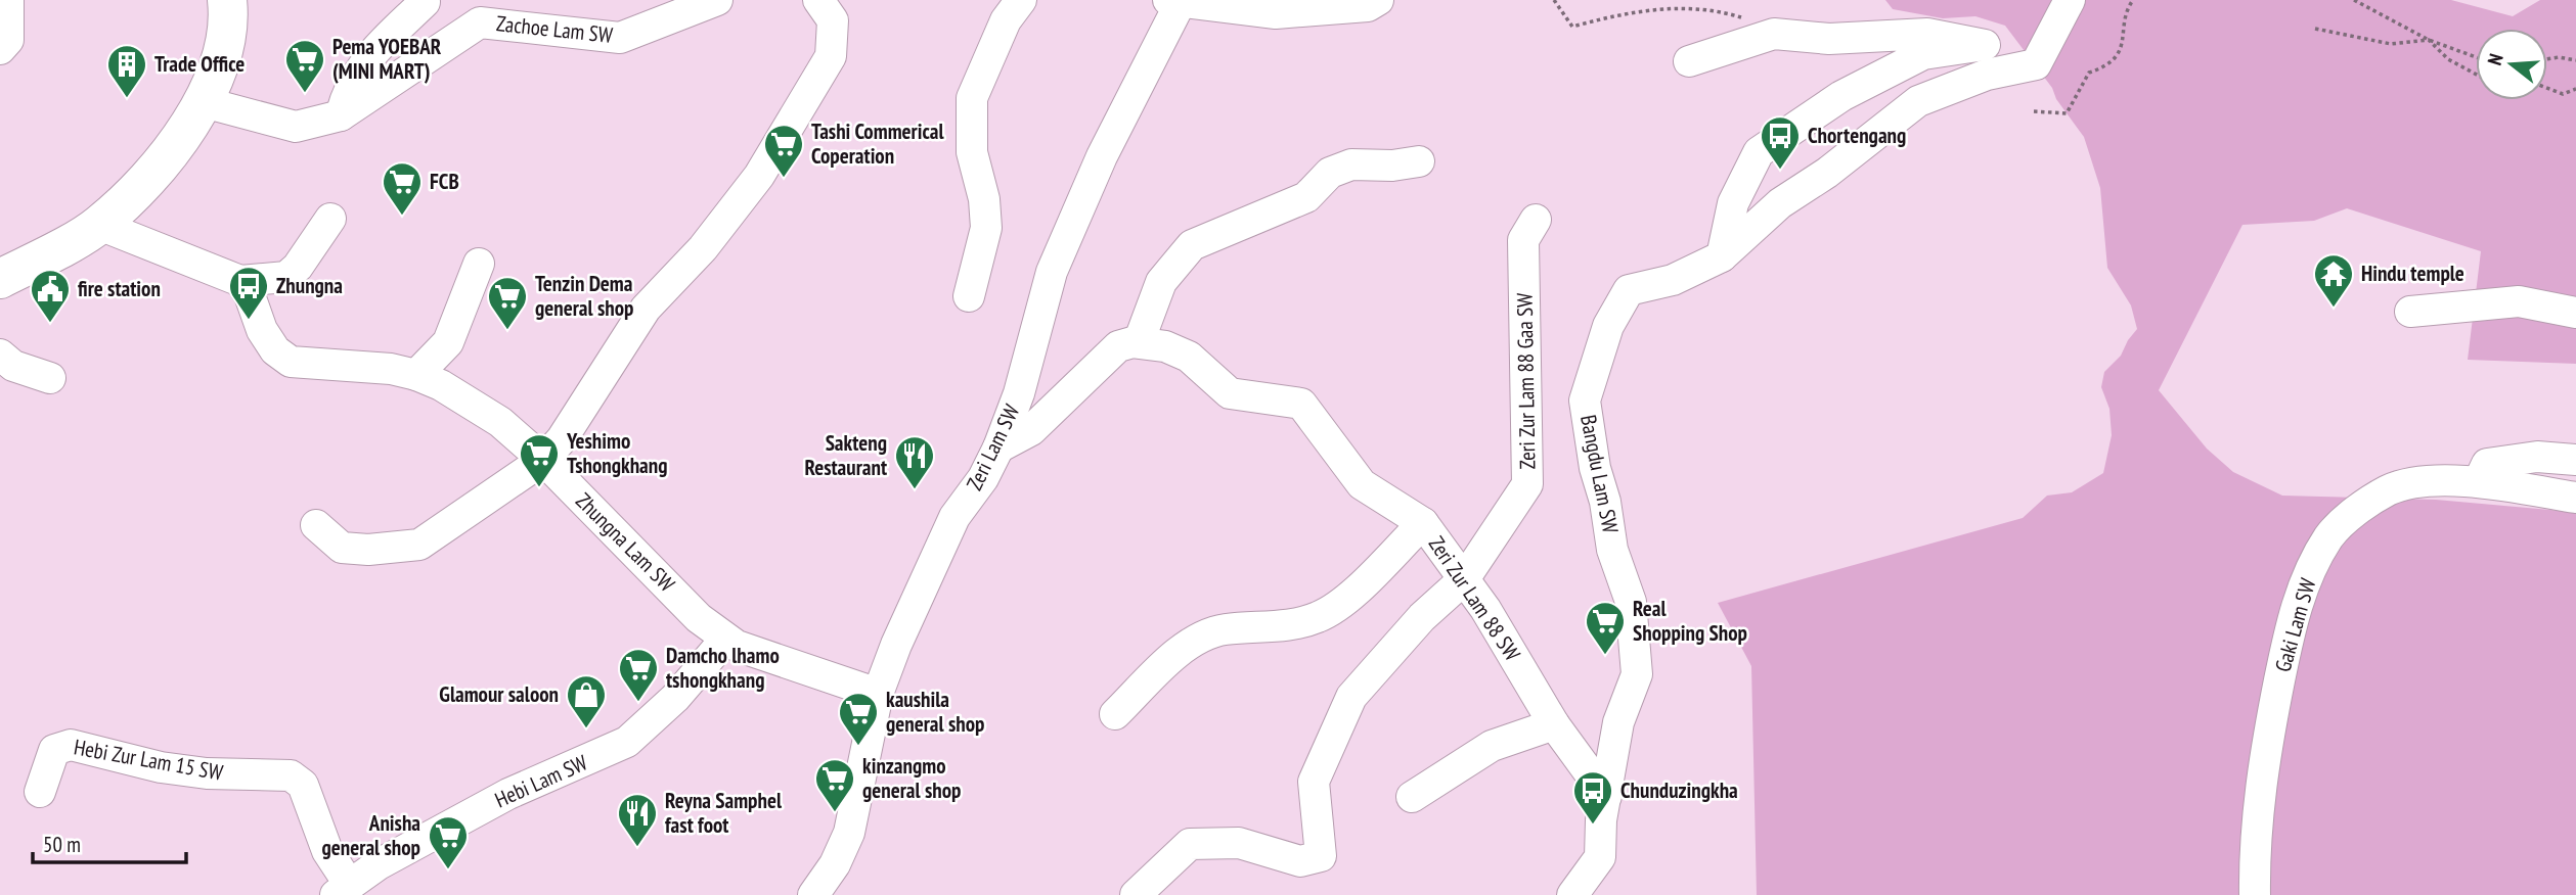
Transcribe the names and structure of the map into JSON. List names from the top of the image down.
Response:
{
  "streets": {
    "street": [
      "Zachoe Lam SW",
      "Zeri Zur Lam 88 Gaa SW",
      "Zeri Lam SW",
      "Bangdu Lam SW",
      "Zhungna Lam SW",
      "Zeri Zur Lam 88 SW",
      "Gaki Lam SW",
      "Hebi Zur Lam 15 SW",
      "Hebi Lam SW"
    ]
  },
  "crossings": [
    ["Zeri Zur Lam 88 Gaa SW", "Zeri Zur Lam 88 SW"],
    ["Zeri Lam SW", "Zhungna Lam SW"],
    ["Bangdu Lam SW", "Zeri Zur Lam 88 SW"],
    ["Zhungna Lam SW", "Hebi Lam SW"],
    ["Hebi Zur Lam 15 SW", "Hebi Lam SW"]
  ],
  "places": {
    "supermarket": [
      "Pema YOEBAR (MINI MART)",
      "Tashi Commerical Coperation",
      "FCB",
      "Tenzin Dema general shop",
      "Yeshimo Tshongkhang",
      "Real Shopping Shop",
      "Damcho lhamo tshongkhang",
      "kaushila general shop",
      "kinzangmo general shop",
      "Anisha general shop"
    ],
    "building": ["Trade Office"],
    "bus stop": ["Chortengang", "Zhungna", "Chunduzingkha"],
    "temple": ["Hindu temple"],
    "public building": ["fire station"],
    "restaurant": ["Sakteng Restaurant", "Reyna Samphel fast foot"],
    "shop": ["Glamour saloon"]
  },
  "scale_bar": "50 m",
  "north": "left"
}
